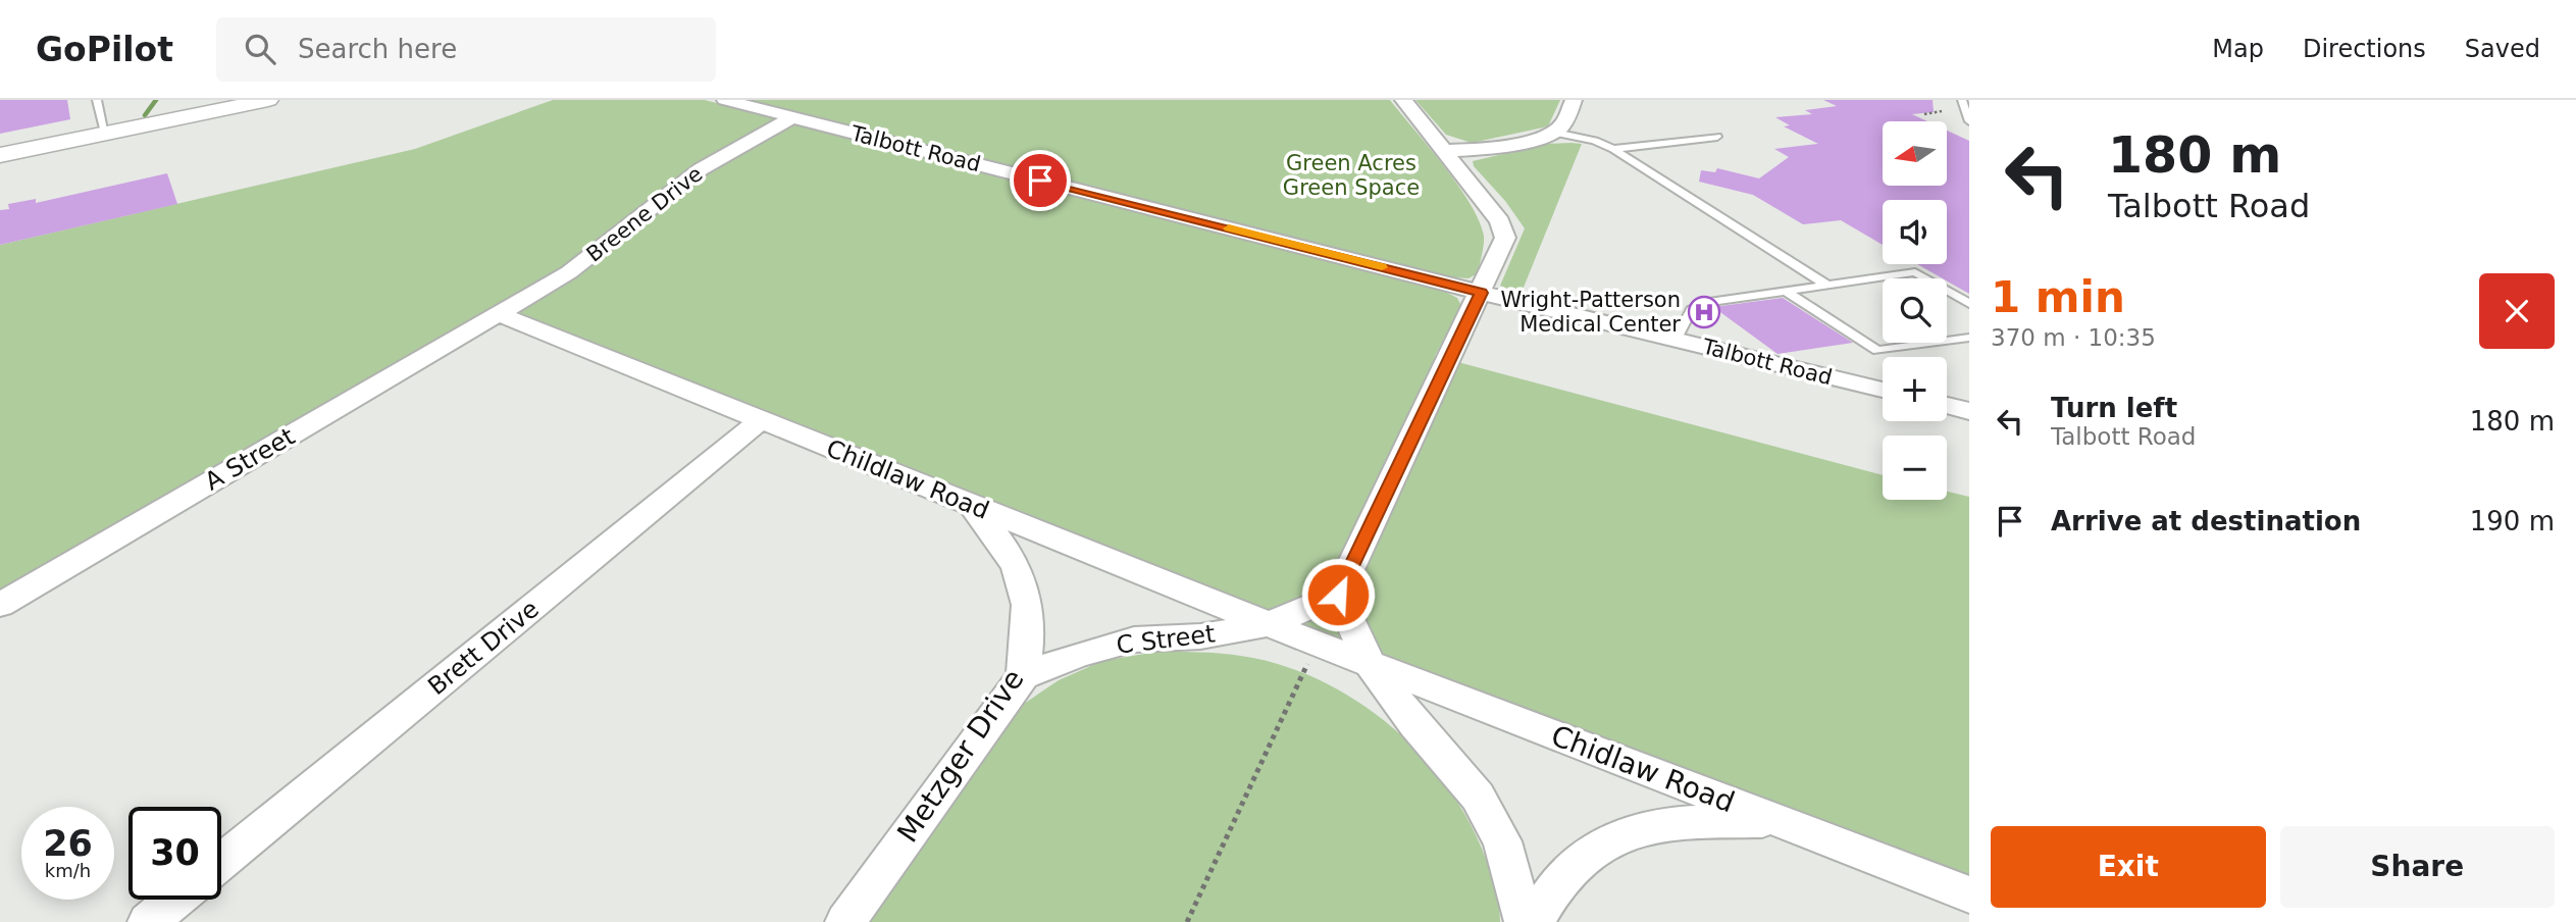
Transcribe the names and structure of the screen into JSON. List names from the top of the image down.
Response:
{
  "streets": {
    "street": [
      "Talbott Road",
      "Breene Drive",
      "A Street",
      "Childlaw Road",
      "C Street",
      "Brett Drive",
      "Metzger Drive",
      "Chidlaw Road"
    ]
  },
  "crossings": [
    ["Talbott Road", "Breene Drive"],
    ["Breene Drive", "A Street"],
    ["Breene Drive", "Childlaw Road"],
    ["A Street", "Childlaw Road"],
    ["Childlaw Road", "C Street"],
    ["Childlaw Road", "Brett Drive"],
    ["Childlaw Road", "Metzger Drive"],
    ["Childlaw Road", "Chidlaw Road"],
    ["C Street", "Metzger Drive"]
  ],
  "parks": ["Green Acres Green Space"],
  "places": {
    "hospital": ["Wright-Patterson Medical Center"]
  },
  "north": "left",
  "page": {
    "header": "GoPilot",
    "search": "Search here",
    "nav": ["Map", "Directions", "Saved"],
    "turn": ["180 m", "Talbott Road"],
    "map_buttons": ["+", "−"],
    "heading": ["1 min", "370 m · 10:35"],
    "list": [
      {
        "name": "Turn left",
        "note": "Talbott Road",
        "value": "180 m"
      },
      {
        "name": "Arrive at destination",
        "value": "190 m"
      }
    ],
    "speed": "26 km/h",
    "limit": "30",
    "buttons": ["Exit", "Share"]
  }
}
